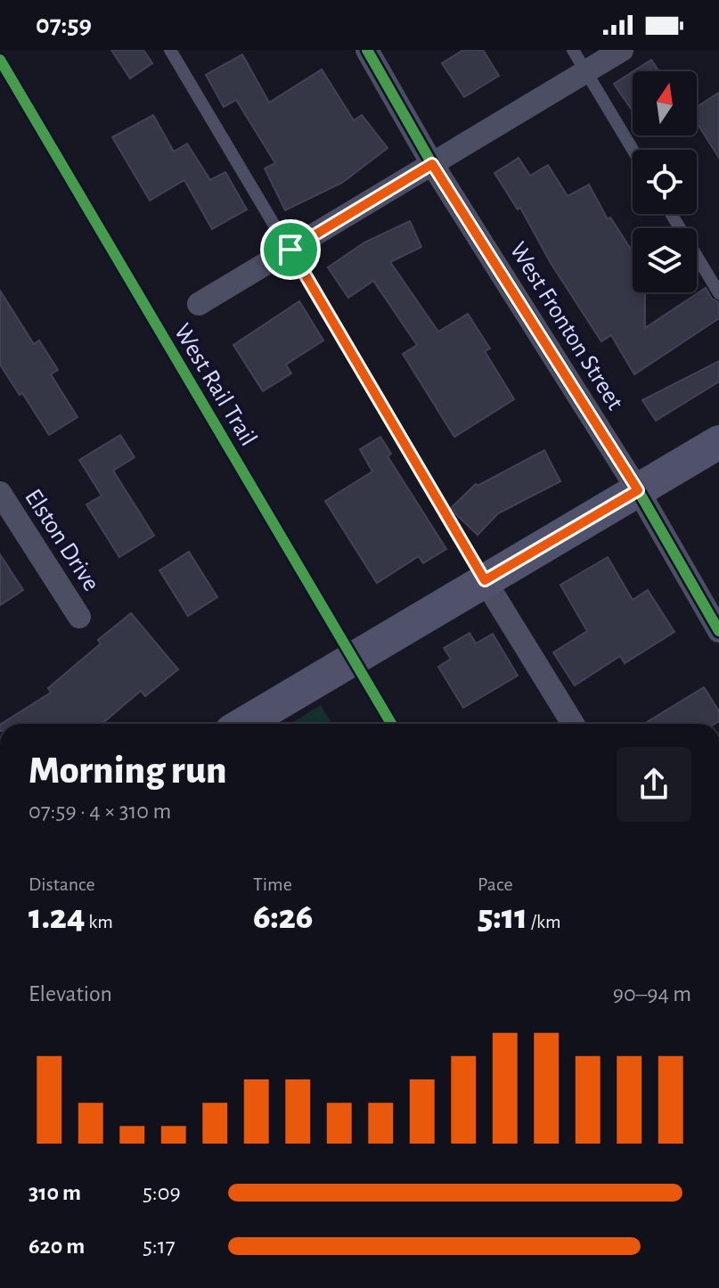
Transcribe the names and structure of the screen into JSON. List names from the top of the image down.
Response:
{
  "streets": {
    "street": ["West Fronton Street", "Elston Drive"],
    "cycle path": ["West Rail Trail"]
  },
  "north": "top",
  "page": {
    "status": "07:59",
    "heading": ["Morning run", "07:59 · 4 × 310 m"],
    "stats": [
      ["Distance", "1.24 km"],
      ["Time", "6:26"],
      ["Pace", "5:11 /km"]
    ],
    "chart": ["Elevation", "90–94 m"],
    "list": [
      {
        "name": "310 m",
        "note": "5:09"
      },
      {
        "name": "620 m",
        "note": "5:17"
      }
    ]
  }
}
